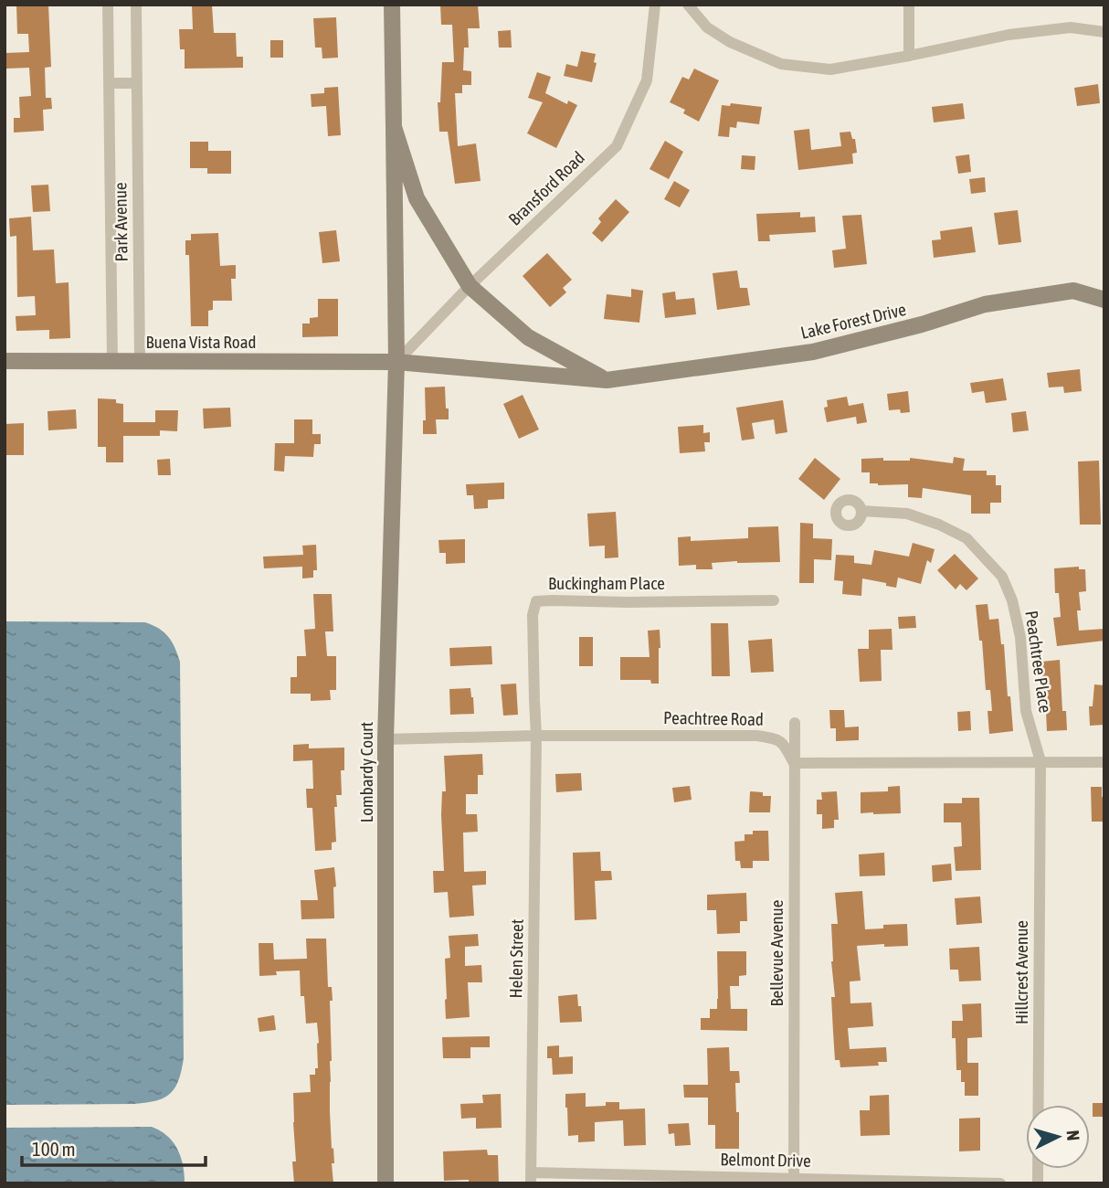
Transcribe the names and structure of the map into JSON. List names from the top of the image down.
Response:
{
  "streets": {
    "street": [
      "Bransford Road",
      "Park Avenue",
      "Lake Forest Drive",
      "Buena Vista Road",
      "Buckingham Place",
      "Peachtree Place",
      "Peachtree Road",
      "Lombardy Court",
      "Bellevue Avenue",
      "Helen Street",
      "Hillcrest Avenue",
      "Belmont Drive"
    ]
  },
  "crossings": [
    ["Bransford Road", "Lake Forest Drive"],
    ["Bransford Road", "Buena Vista Road"],
    ["Bransford Road", "Lombardy Court"],
    ["Park Avenue", "Buena Vista Road"],
    ["Lake Forest Drive", "Buena Vista Road"],
    ["Lake Forest Drive", "Lombardy Court"],
    ["Buena Vista Road", "Lombardy Court"],
    ["Buckingham Place", "Peachtree Road"],
    ["Buckingham Place", "Helen Street"],
    ["Peachtree Place", "Hillcrest Avenue"],
    ["Peachtree Road", "Lombardy Court"],
    ["Peachtree Road", "Bellevue Avenue"],
    ["Peachtree Road", "Helen Street"],
    ["Bellevue Avenue", "Belmont Drive"],
    ["Helen Street", "Belmont Drive"]
  ],
  "scale_bar": "100 m",
  "north": "right"
}
